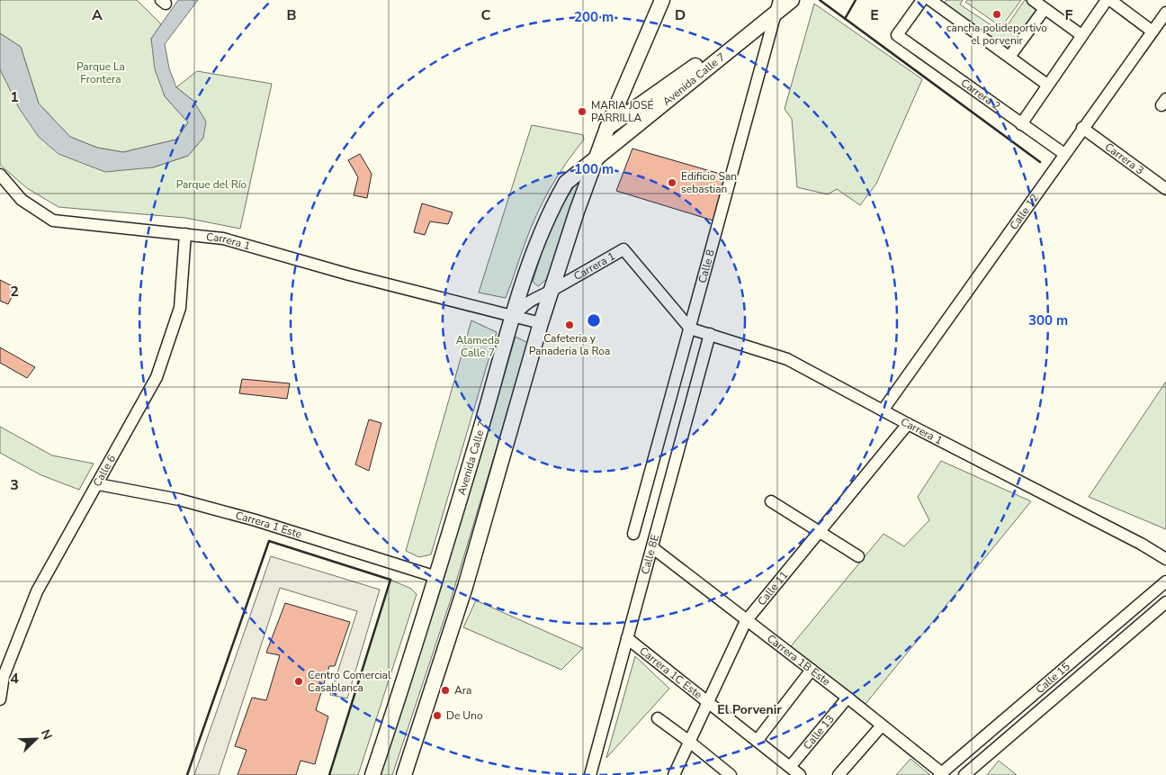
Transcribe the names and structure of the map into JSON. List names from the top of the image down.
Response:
{
  "streets": {
    "main road": ["Avenida Calle 7"],
    "street": [
      "Carrera 2",
      "Carrera 3",
      "Calle 12",
      "Carrera 1",
      "Calle 8",
      "Calle 6",
      "Carrera 1 Este",
      "Calle 8E",
      "Calle 11",
      "Carrera 1B Este",
      "Carrera 1C Este",
      "Calle 15",
      "Calle 13"
    ]
  },
  "crossings": [
    ["Avenida Calle 7", "Carrera 1"],
    ["Avenida Calle 7", "Carrera 1 Este"],
    ["Carrera 2", "Calle 12"],
    ["Carrera 3", "Calle 12"],
    ["Calle 12", "Carrera 1"],
    ["Carrera 1", "Calle 8"],
    ["Carrera 1", "Calle 6"],
    ["Carrera 1", "Calle 8E"],
    ["Carrera 1", "Calle 11"],
    ["Calle 6", "Carrera 1 Este"],
    ["Calle 8E", "Carrera 1B Este"],
    ["Calle 8E", "Carrera 1C Este"],
    ["Calle 11", "Carrera 1B Este"],
    ["Calle 11", "Carrera 1C Este"],
    ["Carrera 1B Este", "Calle 15"],
    ["Carrera 1B Este", "Calle 13"],
    ["Carrera 1C Este", "Calle 13"]
  ],
  "districts": ["El Porvenir"],
  "parks": ["Parque La Frontera", "Parque del Río", "Alameda Calle 7"],
  "places": [
    "cancha polideportivo el porvenir",
    "MARIA JOSÉ PARRILLA",
    "Edificio San sebastian",
    "Cafeteria y Panaderia la Roa",
    "Centro Comercial Casablanca",
    "Ara",
    "De Uno"
  ],
  "north": "top right",
  "grid": {
    "columns": [
      "A",
      "B",
      "C",
      "D",
      "E",
      "F"
    ],
    "rows": [
      "1",
      "2",
      "3",
      "4"
    ]
  },
  "rings": ["200 m", "100 m", "300 m"]
}
